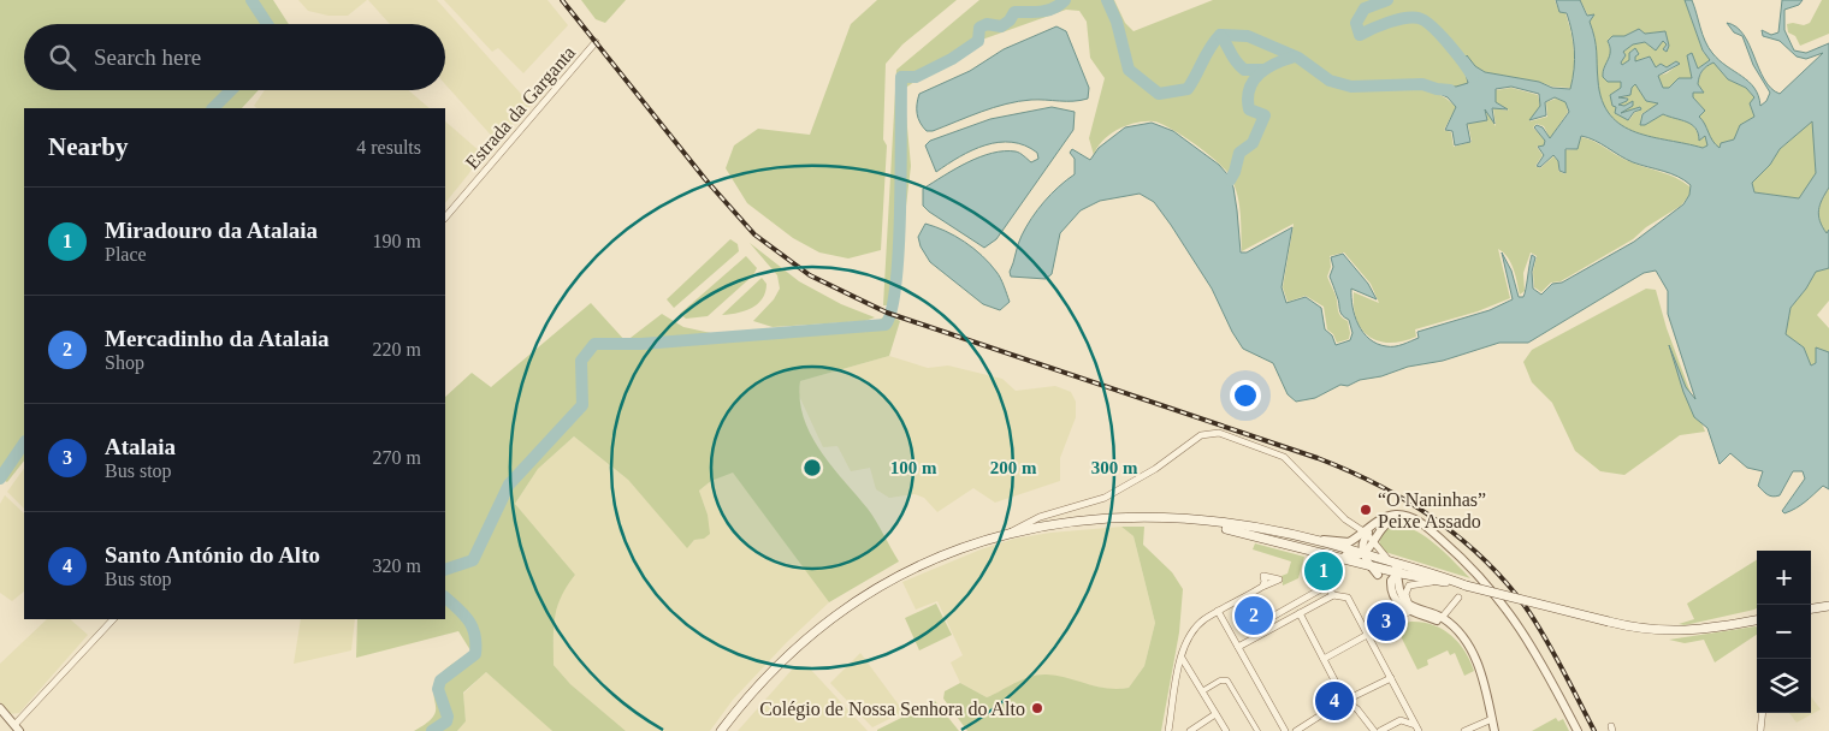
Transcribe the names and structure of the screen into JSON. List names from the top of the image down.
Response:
{
  "streets": {
    "street": ["Estrada da Garganta"]
  },
  "places": ["“O Naninhas” Peixe Assado", "Colégio de Nossa Senhora do Alto"],
  "page": {
    "search": "Search here",
    "heading": ["Nearby", "4 results"],
    "list": [
      {
        "mark": "1",
        "name": "Miradouro da Atalaia",
        "note": "Place",
        "value": "190 m"
      },
      {
        "mark": "2",
        "name": "Mercadinho da Atalaia",
        "note": "Shop",
        "value": "220 m"
      },
      {
        "mark": "3",
        "name": "Atalaia",
        "note": "Bus stop",
        "value": "270 m"
      },
      {
        "mark": "4",
        "name": "Santo António do Alto",
        "note": "Bus stop",
        "value": "320 m"
      }
    ],
    "pins": [
      "1",
      "2",
      "3",
      "4"
    ],
    "map_buttons": ["+", "−"]
  },
  "rings": ["100 m", "200 m", "300 m"]
}
